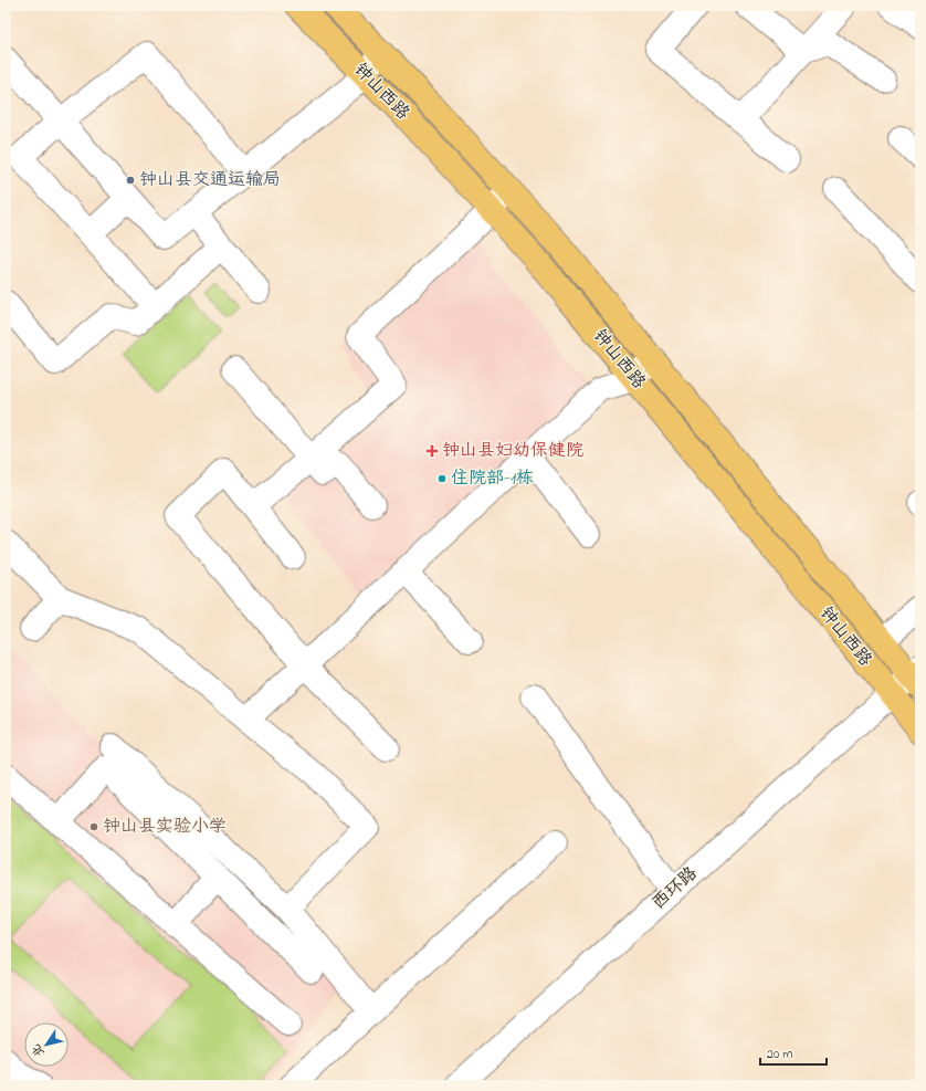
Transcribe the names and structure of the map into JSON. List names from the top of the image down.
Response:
{
  "streets": {
    "main road": ["钟山西路"],
    "street": ["西环路"]
  },
  "crossings": [
    ["钟山西路", "西环路"]
  ],
  "places": {
    "other": ["钟山县交通运输局", "住院部-1栋", "钟山县实验小学"],
    "health": ["钟山县妇幼保健院"]
  },
  "scale_bar": "20 m",
  "north": "bottom left"
}
